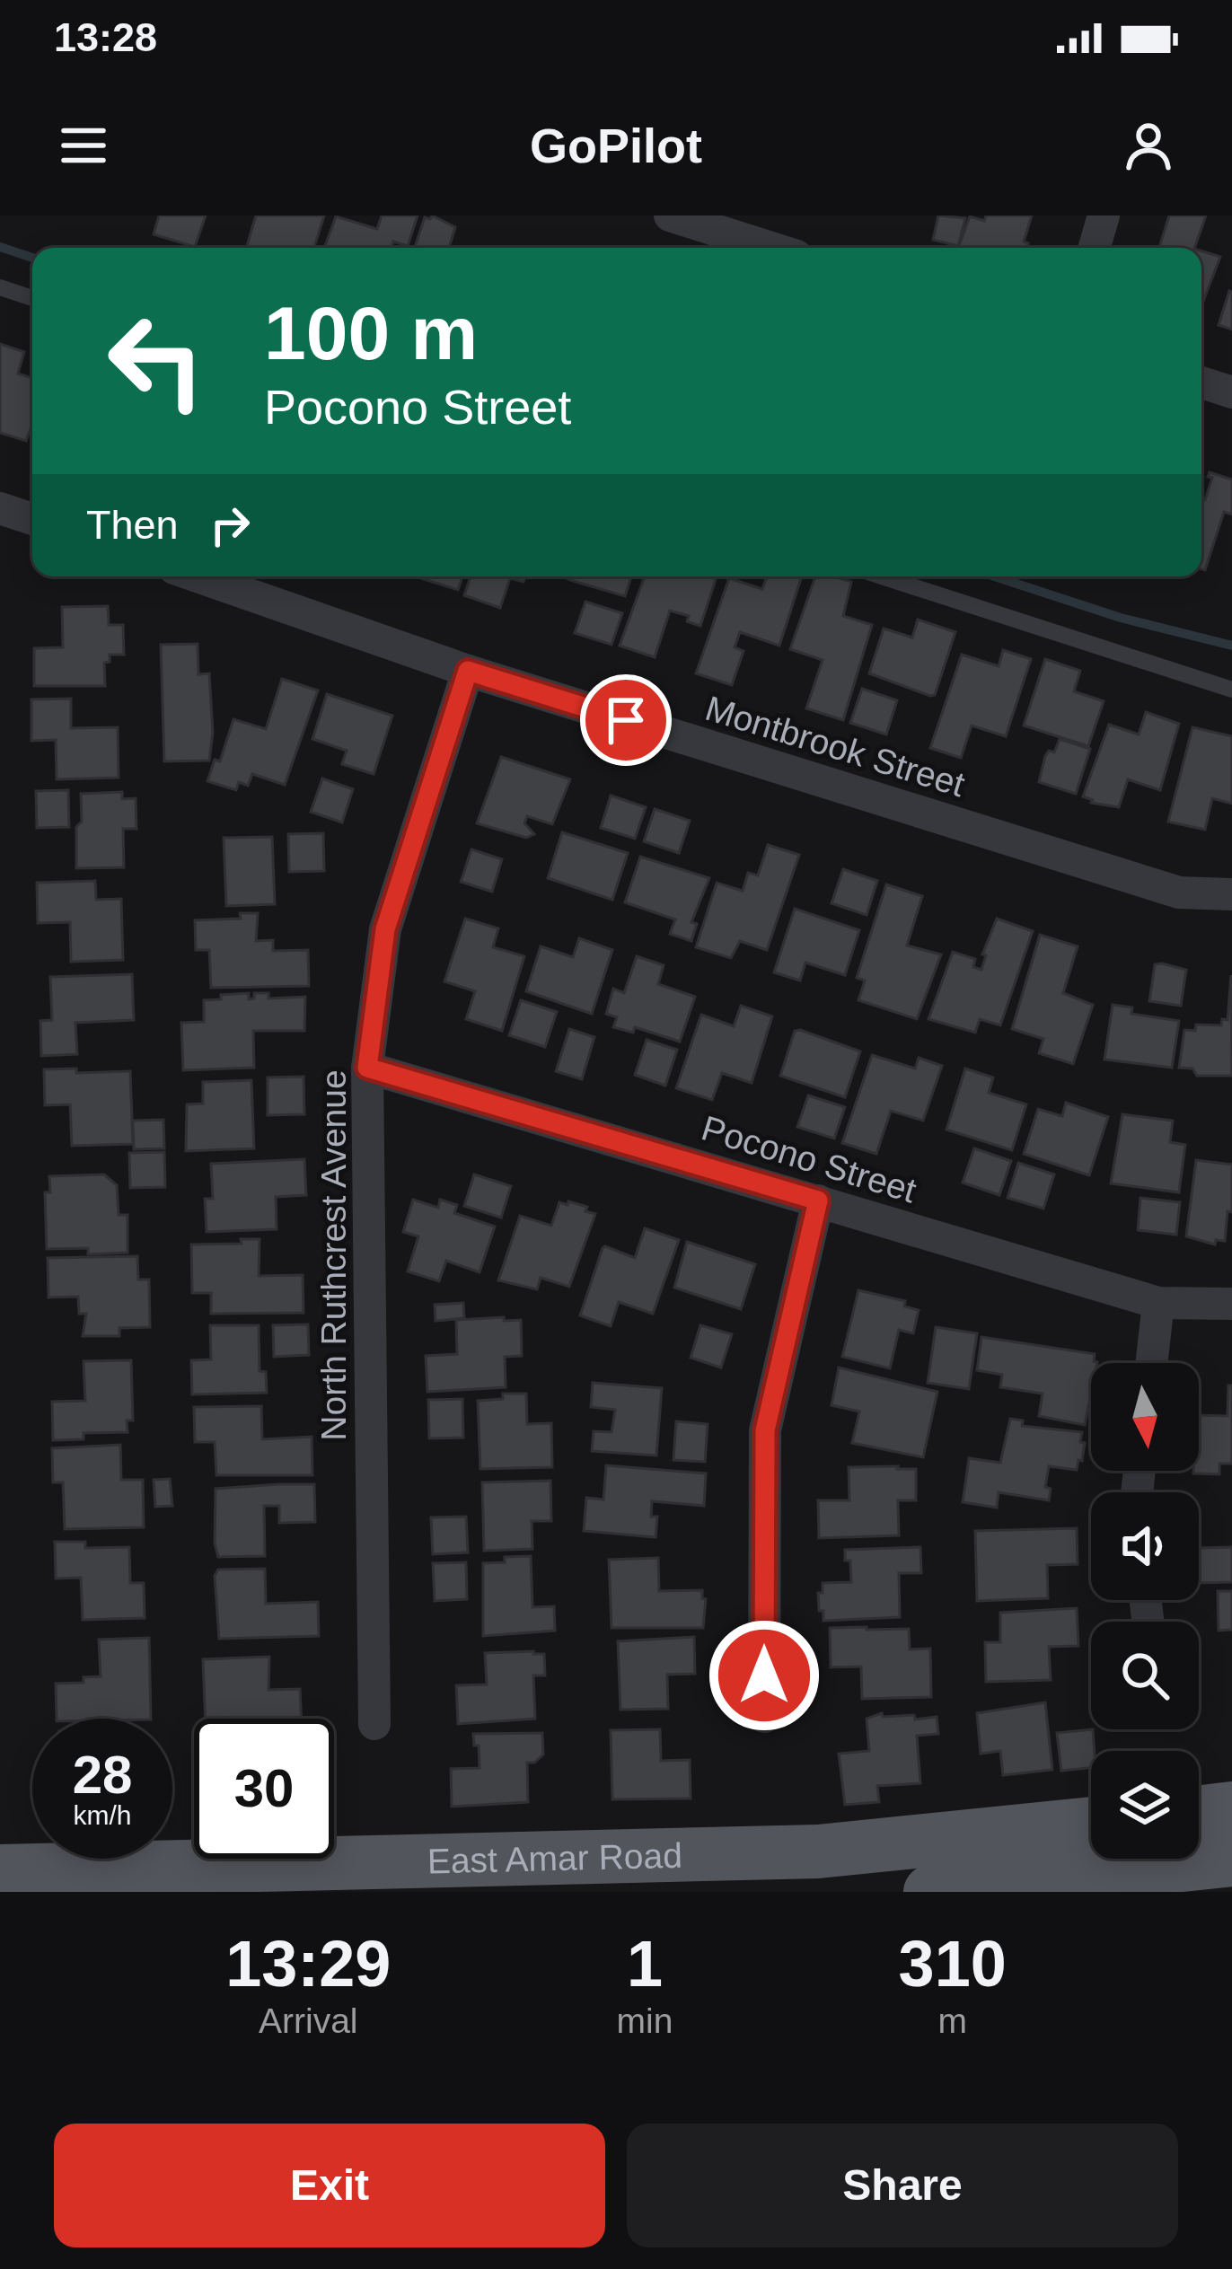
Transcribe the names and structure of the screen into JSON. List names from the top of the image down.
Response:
{
  "streets": {
    "main road": ["East Amar Road"],
    "street": ["Montbrook Street", "Pocono Street", "North Ruthcrest Avenue"]
  },
  "crossings": [
    ["Montbrook Street", "North Ruthcrest Avenue"],
    ["Pocono Street", "North Ruthcrest Avenue"]
  ],
  "north": "bottom",
  "page": {
    "status": "13:28",
    "header": "GoPilot",
    "turn": ["100 m", "Pocono Street"],
    "then": "Then",
    "speed": "28 km/h",
    "limit": "30",
    "eta": [
      "13:29",
      "Arrival",
      "1",
      "min",
      "310",
      "m"
    ],
    "buttons": ["Exit", "Share"]
  }
}
